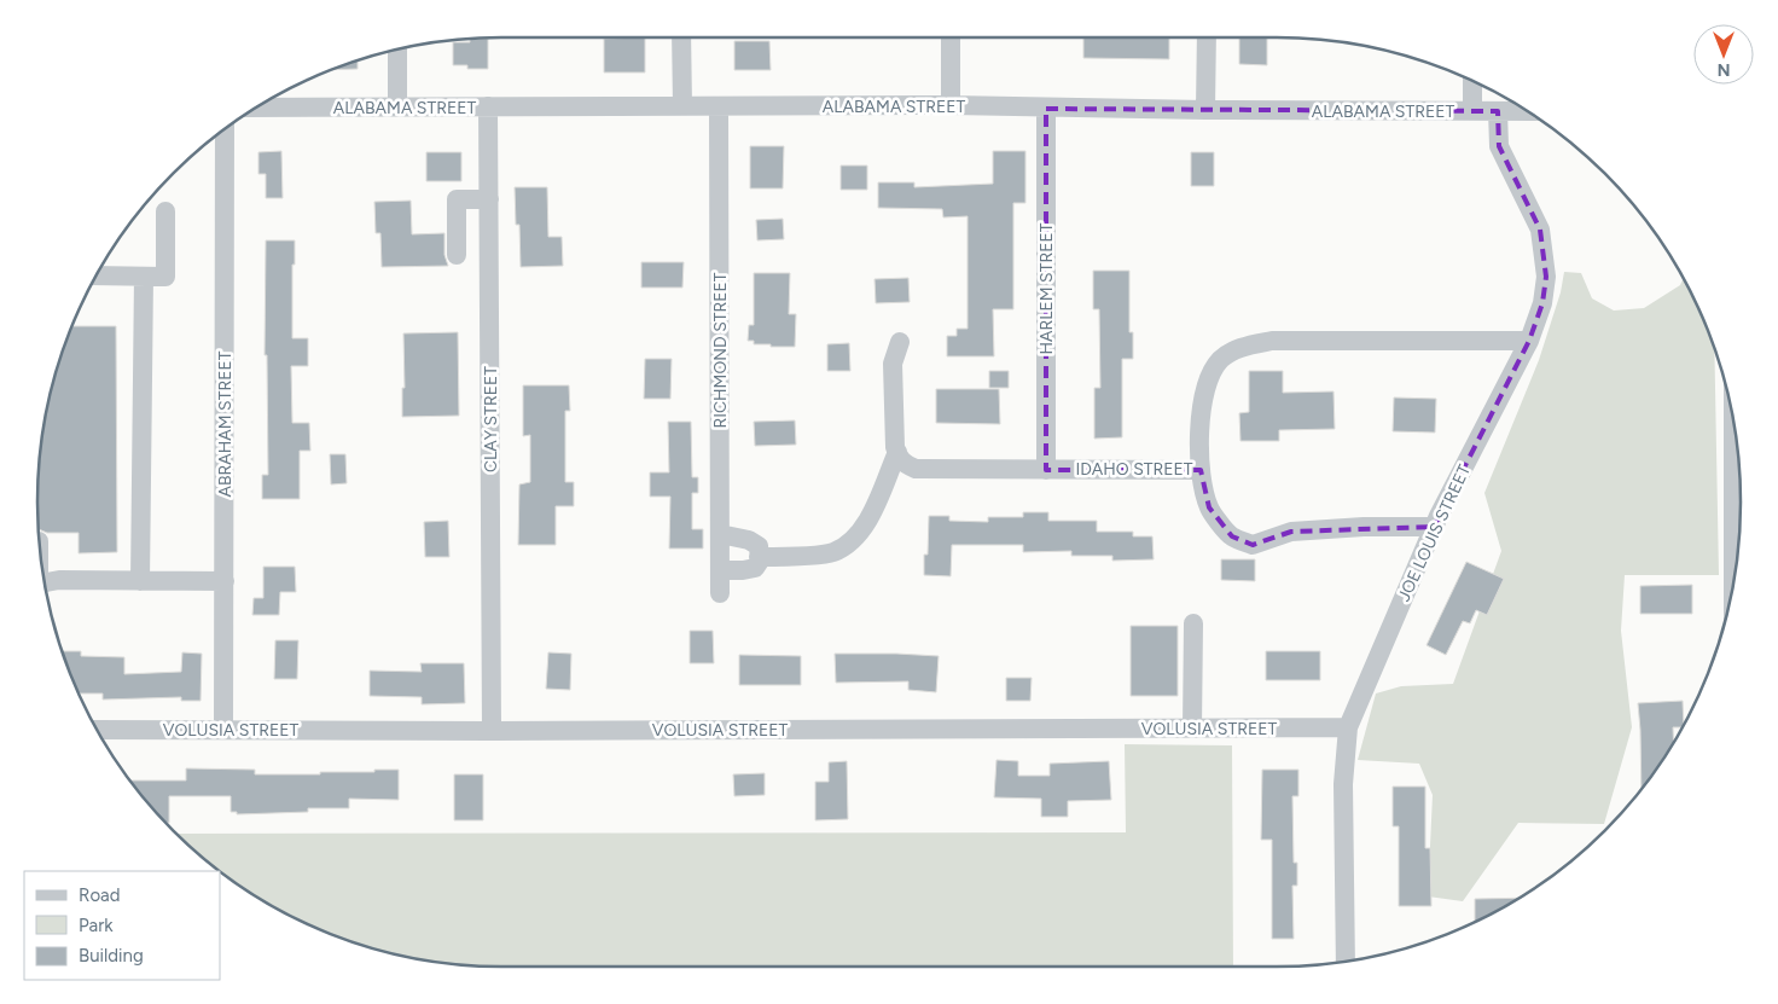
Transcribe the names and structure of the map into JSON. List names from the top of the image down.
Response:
{
  "streets": {
    "street": [
      "ALABAMA STREET",
      "HARLEM STREET",
      "RICHMOND STREET",
      "CLAY STREET",
      "ABRAHAM STREET",
      "IDAHO STREET",
      "JOE LOUIS STREET",
      "VOLUSIA STREET"
    ]
  },
  "crossings": [
    ["ALABAMA STREET", "HARLEM STREET"],
    ["ALABAMA STREET", "RICHMOND STREET"],
    ["ALABAMA STREET", "CLAY STREET"],
    ["ALABAMA STREET", "JOE LOUIS STREET"],
    ["HARLEM STREET", "IDAHO STREET"],
    ["CLAY STREET", "VOLUSIA STREET"],
    ["ABRAHAM STREET", "VOLUSIA STREET"],
    ["IDAHO STREET", "JOE LOUIS STREET"],
    ["JOE LOUIS STREET", "VOLUSIA STREET"]
  ],
  "legend": ["Road", "Park", "Building"],
  "north": "bottom"
}
